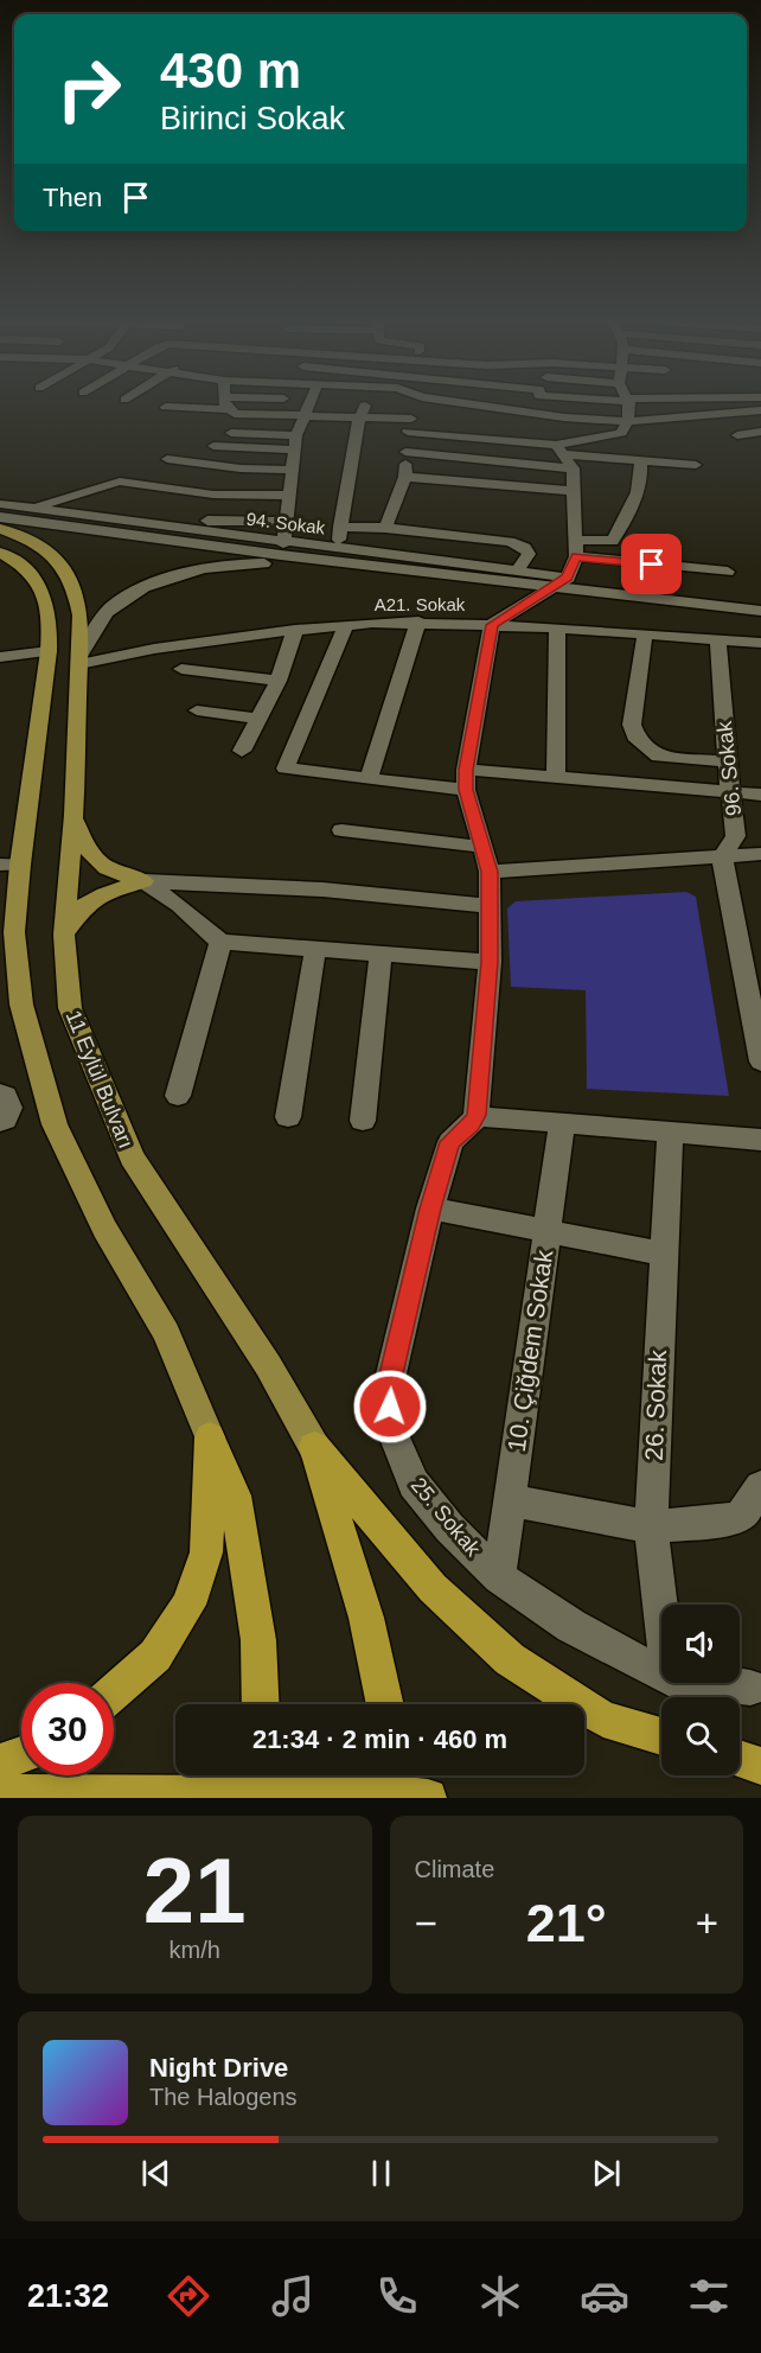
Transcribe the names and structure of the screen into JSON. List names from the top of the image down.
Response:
{
  "streets": {
    "main road": ["11 Eylül Bulvarı"],
    "street": [
      "94. Sokak",
      "A21. Sokak",
      "96. Sokak",
      "10. Çiğdem Sokak",
      "26. Sokak",
      "25. Sokak"
    ]
  },
  "crossings": [
    ["A21. Sokak", "96. Sokak"],
    ["A21. Sokak", "11 Eylül Bulvarı"],
    ["10. Çiğdem Sokak", "25. Sokak"]
  ],
  "page": {
    "turn": ["430 m", "Birinci Sokak"],
    "then": "Then",
    "limit": "30",
    "trip": "21:34 · 2 min · 460 m",
    "tile": [
      ["21", "km/h"],
      "Climate"
    ],
    "heat": ["−", "21°", "+"],
    "song": ["Night Drive", "The Halogens"],
    "tabs": "21:32"
  }
}
